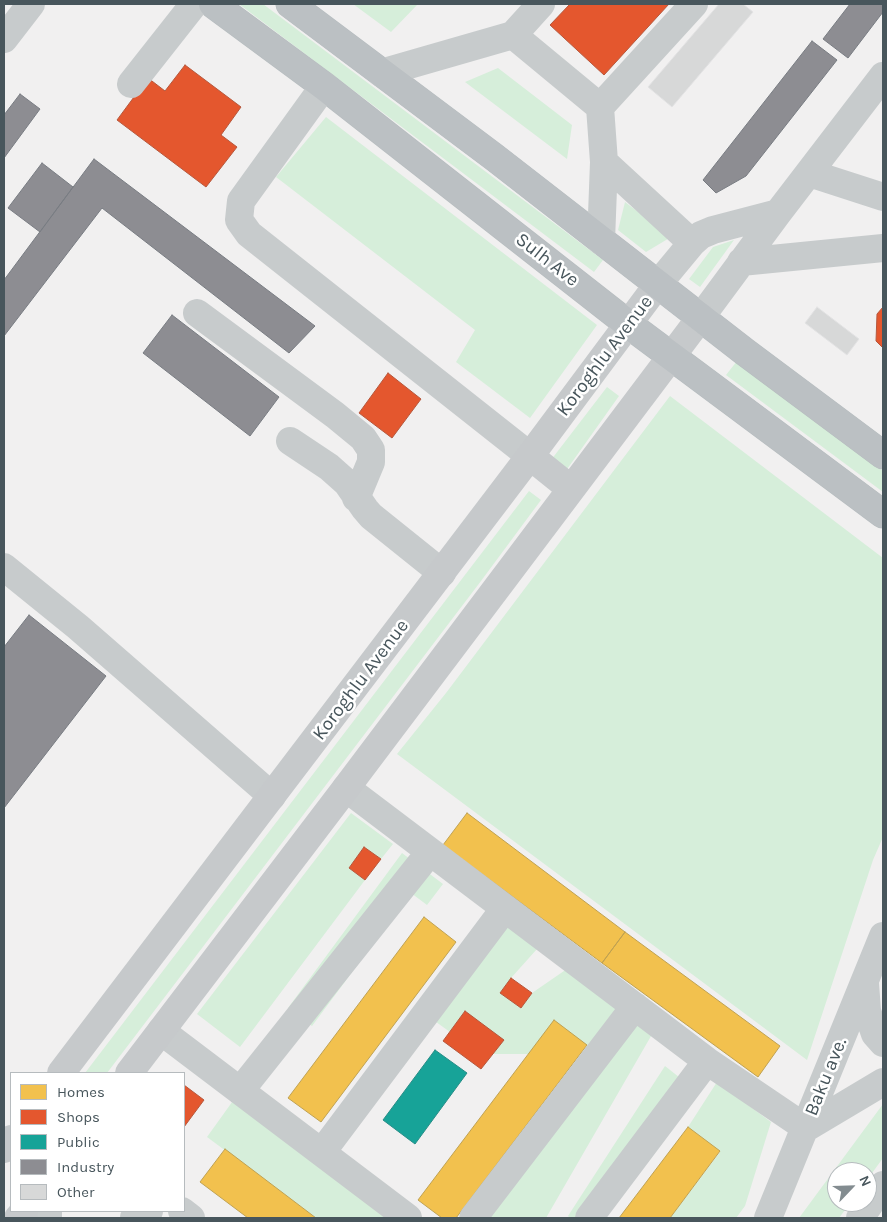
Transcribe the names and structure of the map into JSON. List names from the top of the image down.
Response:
{
  "streets": {
    "highway": ["Sulh Ave"],
    "main road": ["Koroghlu Avenue"],
    "street": ["Baku ave."]
  },
  "crossings": [
    ["Sulh Ave", "Koroghlu Avenue"]
  ],
  "legend": [
    "Homes",
    "Shops",
    "Public",
    "Industry",
    "Other"
  ],
  "north": "top right"
}
